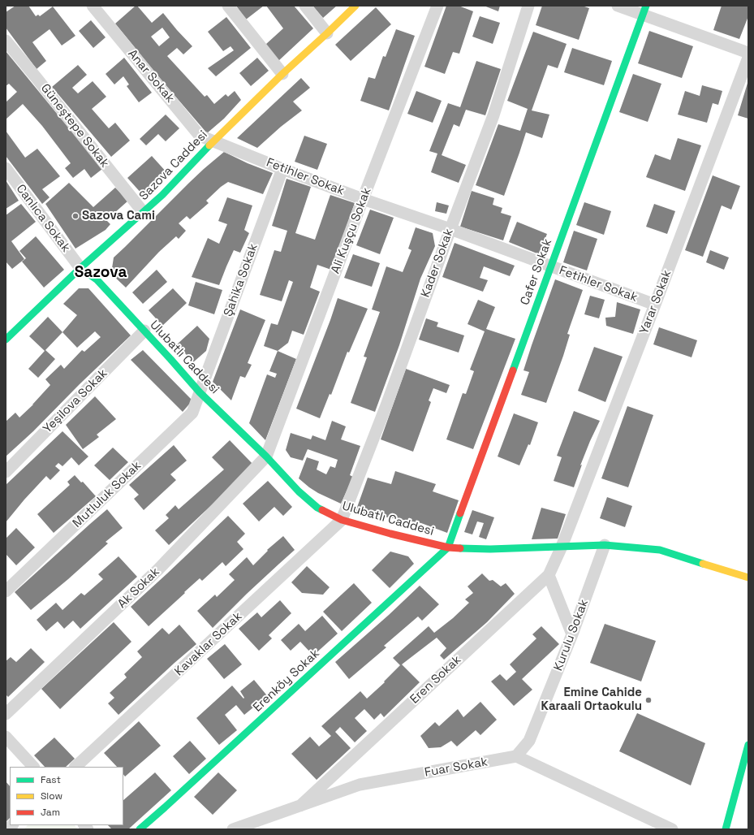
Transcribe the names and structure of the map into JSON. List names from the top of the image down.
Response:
{
  "streets": {
    "street": [
      "Anar Sokak",
      "Güneştepe Sokak",
      "Sazova Caddesi",
      "Fetihler Sokak",
      "Canlıca Sokak",
      "Ali Kuşçu Sokak",
      "Kader Sokak",
      "Cafer Sokak",
      "Şahika Sokak",
      "Yarar Sokak",
      "Ulubatlı Caddesi",
      "Yeşilova Sokak",
      "Mutluluk Sokak",
      "Ak Sokak",
      "Kurulu Sokak",
      "Kavaklar Sokak",
      "Eren Sokak",
      "Erenköy Sokak",
      "Fuar Sokak"
    ]
  },
  "crossings": [
    ["Anar Sokak", "Sazova Caddesi"],
    ["Anar Sokak", "Fetihler Sokak"],
    ["Güneştepe Sokak", "Sazova Caddesi"],
    ["Sazova Caddesi", "Fetihler Sokak"],
    ["Sazova Caddesi", "Canlıca Sokak"],
    ["Sazova Caddesi", "Ulubatlı Caddesi"],
    ["Fetihler Sokak", "Ali Kuşçu Sokak"],
    ["Fetihler Sokak", "Kader Sokak"],
    ["Fetihler Sokak", "Cafer Sokak"],
    ["Fetihler Sokak", "Şahika Sokak"],
    ["Fetihler Sokak", "Yarar Sokak"],
    ["Canlıca Sokak", "Ulubatlı Caddesi"],
    ["Ali Kuşçu Sokak", "Ulubatlı Caddesi"],
    ["Ali Kuşçu Sokak", "Ak Sokak"],
    ["Kader Sokak", "Ulubatlı Caddesi"],
    ["Kader Sokak", "Kavaklar Sokak"],
    ["Cafer Sokak", "Ulubatlı Caddesi"],
    ["Cafer Sokak", "Erenköy Sokak"],
    ["Şahika Sokak", "Ulubatlı Caddesi"],
    ["Şahika Sokak", "Mutluluk Sokak"],
    ["Yarar Sokak", "Ulubatlı Caddesi"],
    ["Yarar Sokak", "Eren Sokak"],
    ["Ulubatlı Caddesi", "Yeşilova Sokak"],
    ["Ulubatlı Caddesi", "Mutluluk Sokak"],
    ["Ulubatlı Caddesi", "Ak Sokak"],
    ["Ulubatlı Caddesi", "Kurulu Sokak"],
    ["Ulubatlı Caddesi", "Kavaklar Sokak"],
    ["Ulubatlı Caddesi", "Eren Sokak"],
    ["Ulubatlı Caddesi", "Erenköy Sokak"],
    ["Kurulu Sokak", "Fuar Sokak"],
    ["Eren Sokak", "Fuar Sokak"]
  ],
  "districts": ["Sazova"],
  "places": ["Sazova Cami", "Emine Cahide Karaali Ortaokulu"],
  "legend": ["Fast", "Slow", "Jam"]
}
